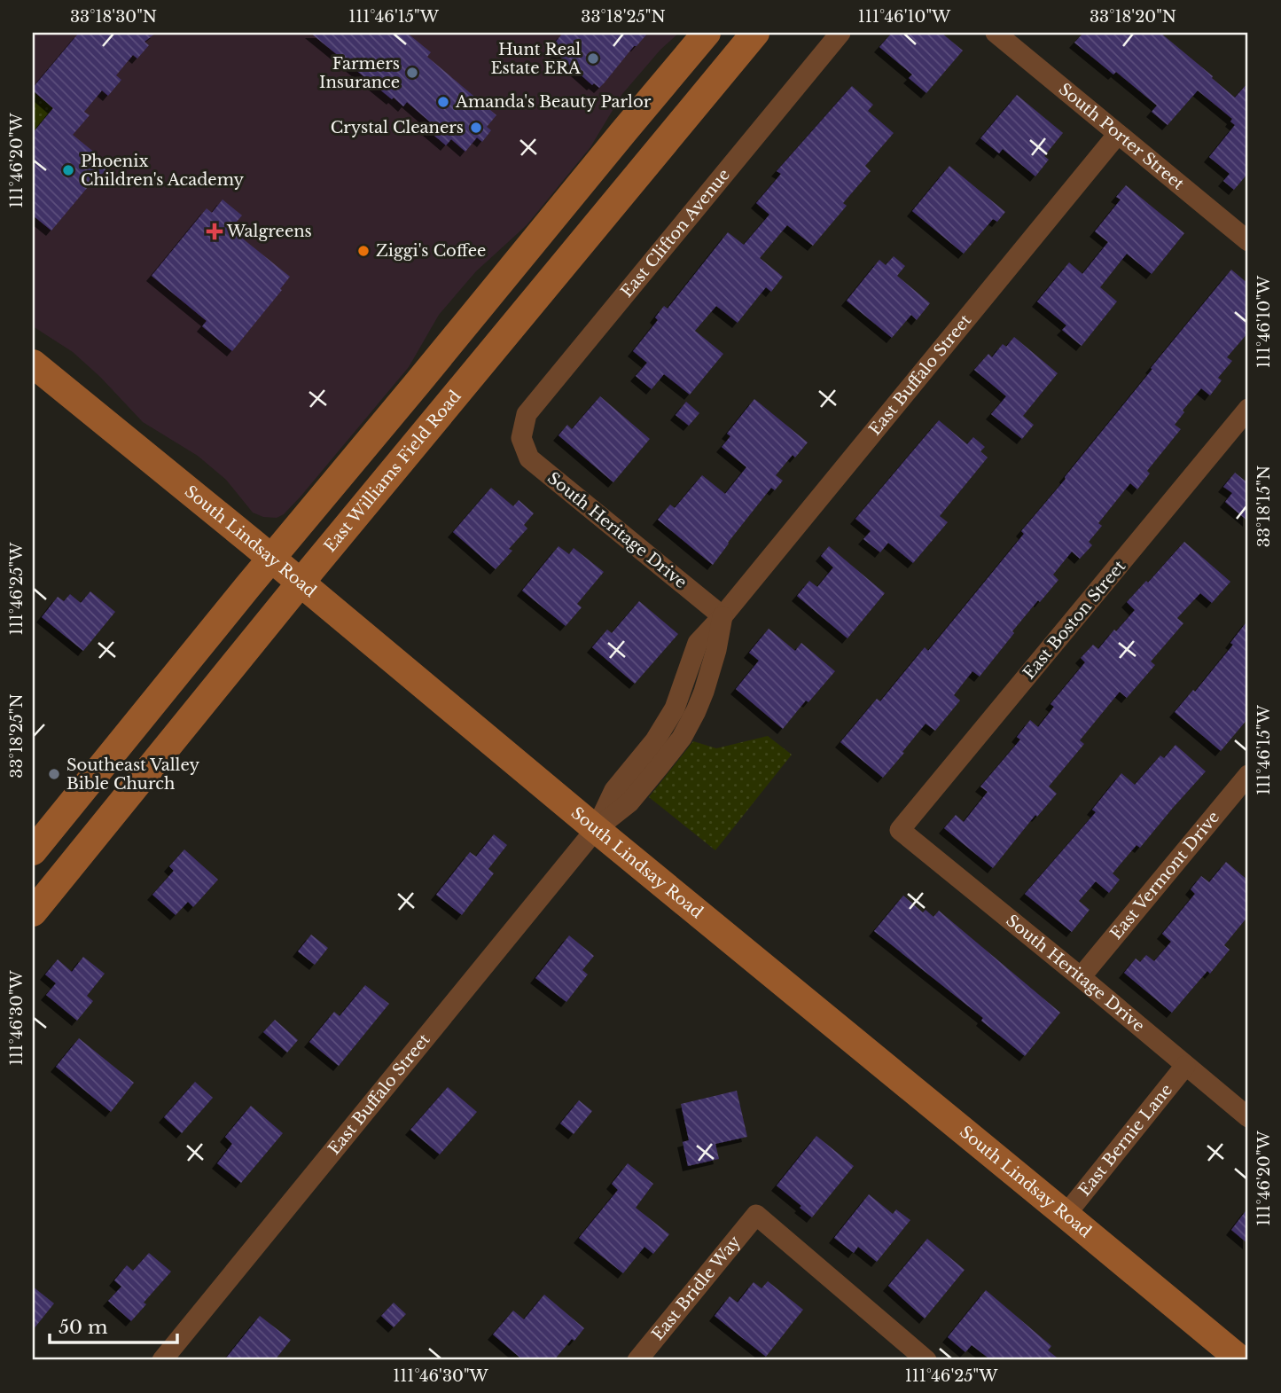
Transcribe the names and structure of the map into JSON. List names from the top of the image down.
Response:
{
  "streets": {
    "main road": ["East Williams Field Road", "South Lindsay Road"],
    "street": [
      "South Porter Street",
      "East Clifton Avenue",
      "East Buffalo Street",
      "South Heritage Drive",
      "East Boston Street",
      "East Vermont Drive",
      "East Bernie Lane",
      "East Bridle Way"
    ]
  },
  "crossings": [
    ["South Porter Street", "East Buffalo Street"],
    ["East Clifton Avenue", "South Heritage Drive"],
    ["East Buffalo Street", "South Heritage Drive"],
    ["East Buffalo Street", "South Lindsay Road"],
    ["East Williams Field Road", "South Lindsay Road"],
    ["South Heritage Drive", "East Boston Street"],
    ["South Heritage Drive", "East Vermont Drive"],
    ["South Heritage Drive", "East Bernie Lane"],
    ["South Lindsay Road", "East Bernie Lane"]
  ],
  "places": {
    "other": [
      "Hunt Real Estate ERA",
      "Farmers Insurance",
      "Amanda's Beauty Parlor",
      "Crystal Cleaners",
      "Phoenix Children's Academy",
      "Ziggi's Coffee",
      "Southeast Valley Bible Church"
    ],
    "health": ["Walgreens"]
  },
  "scale_bar": "50 m",
  "coordinates": [
    "33°18'30\"N",
    "111°46'15\"W",
    "33°18'25\"N",
    "111°46'10\"W",
    "33°18'20\"N",
    "111°46'20\"W",
    "33°18'15\"N",
    "111°46'25\"W",
    "111°46'30\"W"
  ]
}
